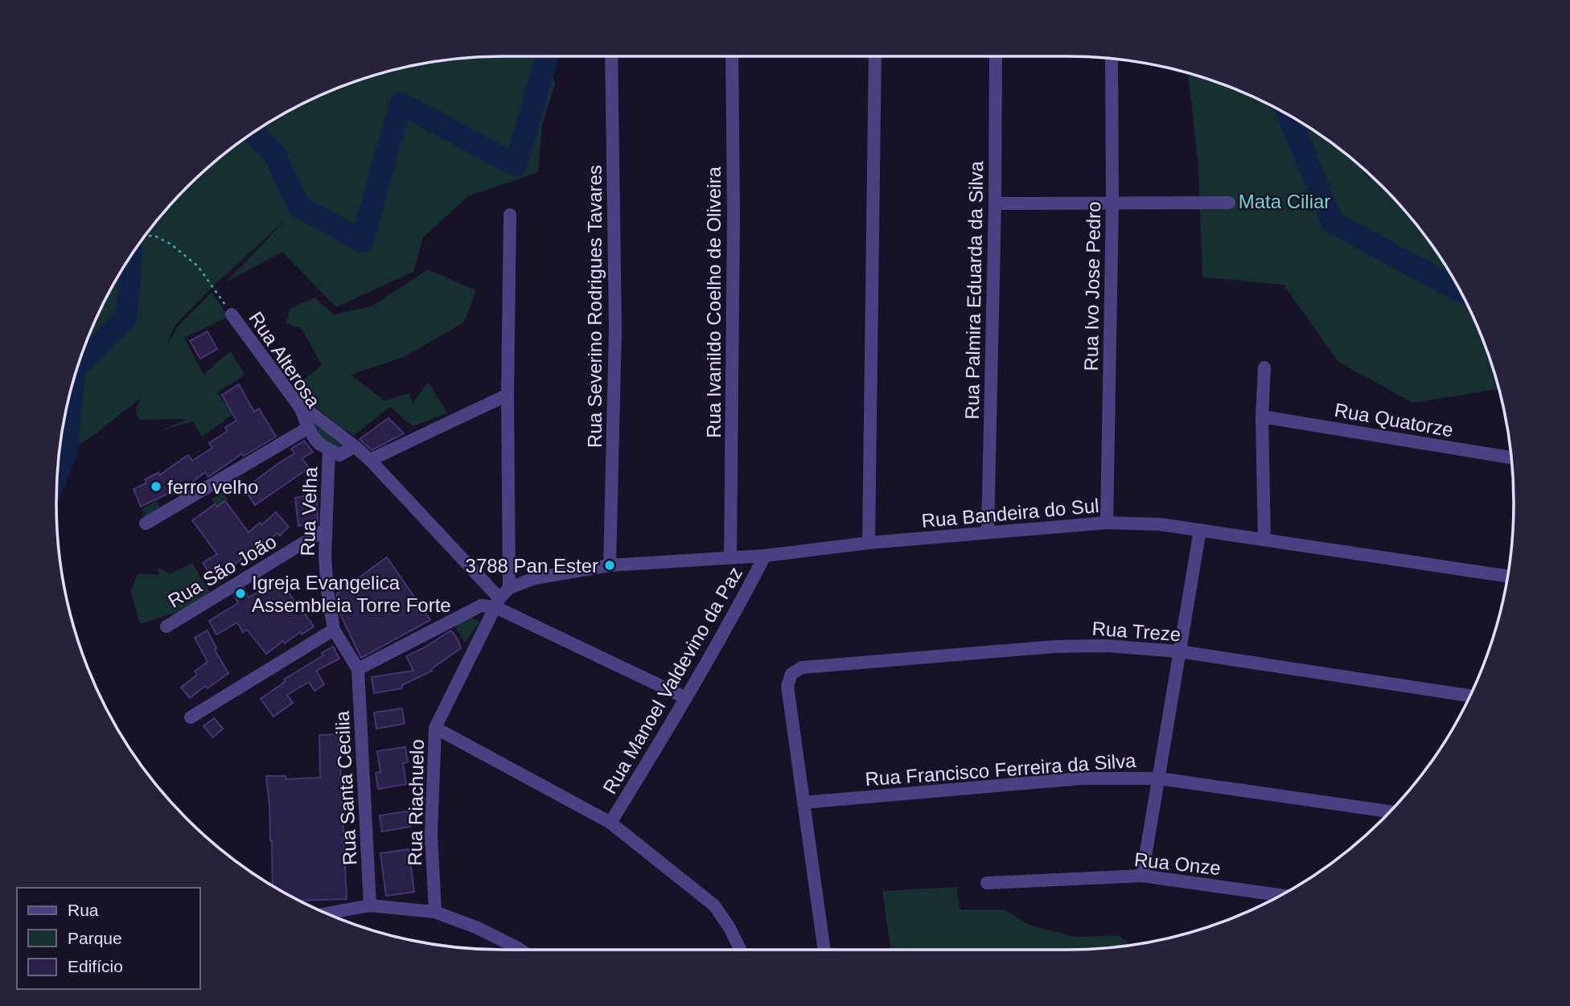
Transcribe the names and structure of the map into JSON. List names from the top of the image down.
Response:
{
  "streets": {
    "street": [
      "Rua Ivo Jose Pedro",
      "Rua Palmira Eduarda da Silva",
      "Rua Ivanildo Coelho de Oliveira",
      "Rua Severino Rodrigues Tavares",
      "Rua Alterosa",
      "Rua Quatorze",
      "Rua Velha",
      "Rua Bandeira do Sul",
      "Rua São João",
      "Rua Treze",
      "Rua Manoel Valdevino da Paz",
      "Rua Francisco Ferreira da Silva",
      "Rua Santa Cecilia",
      "Rua Riachuelo",
      "Rua Onze"
    ]
  },
  "crossings": [
    ["Rua Ivo Jose Pedro", "Rua Bandeira do Sul"],
    ["Rua Palmira Eduarda da Silva", "Rua Bandeira do Sul"],
    ["Rua Ivanildo Coelho de Oliveira", "Rua Bandeira do Sul"],
    ["Rua Severino Rodrigues Tavares", "Rua Bandeira do Sul"],
    ["Rua Alterosa", "Rua Velha"],
    ["Rua Velha", "Rua São João"],
    ["Rua Velha", "Rua Santa Cecilia"],
    ["Rua Bandeira do Sul", "Rua Manoel Valdevino da Paz"],
    ["Rua Bandeira do Sul", "Rua Riachuelo"],
    ["Rua Treze", "Rua Francisco Ferreira da Silva"]
  ],
  "parks": ["Mata Ciliar"],
  "places": ["ferro velho", "3788 Pan Ester", "Igreja Evangelica Assembleia Torre Forte"],
  "legend": ["Rua", "Parque", "Edifício"]
}
